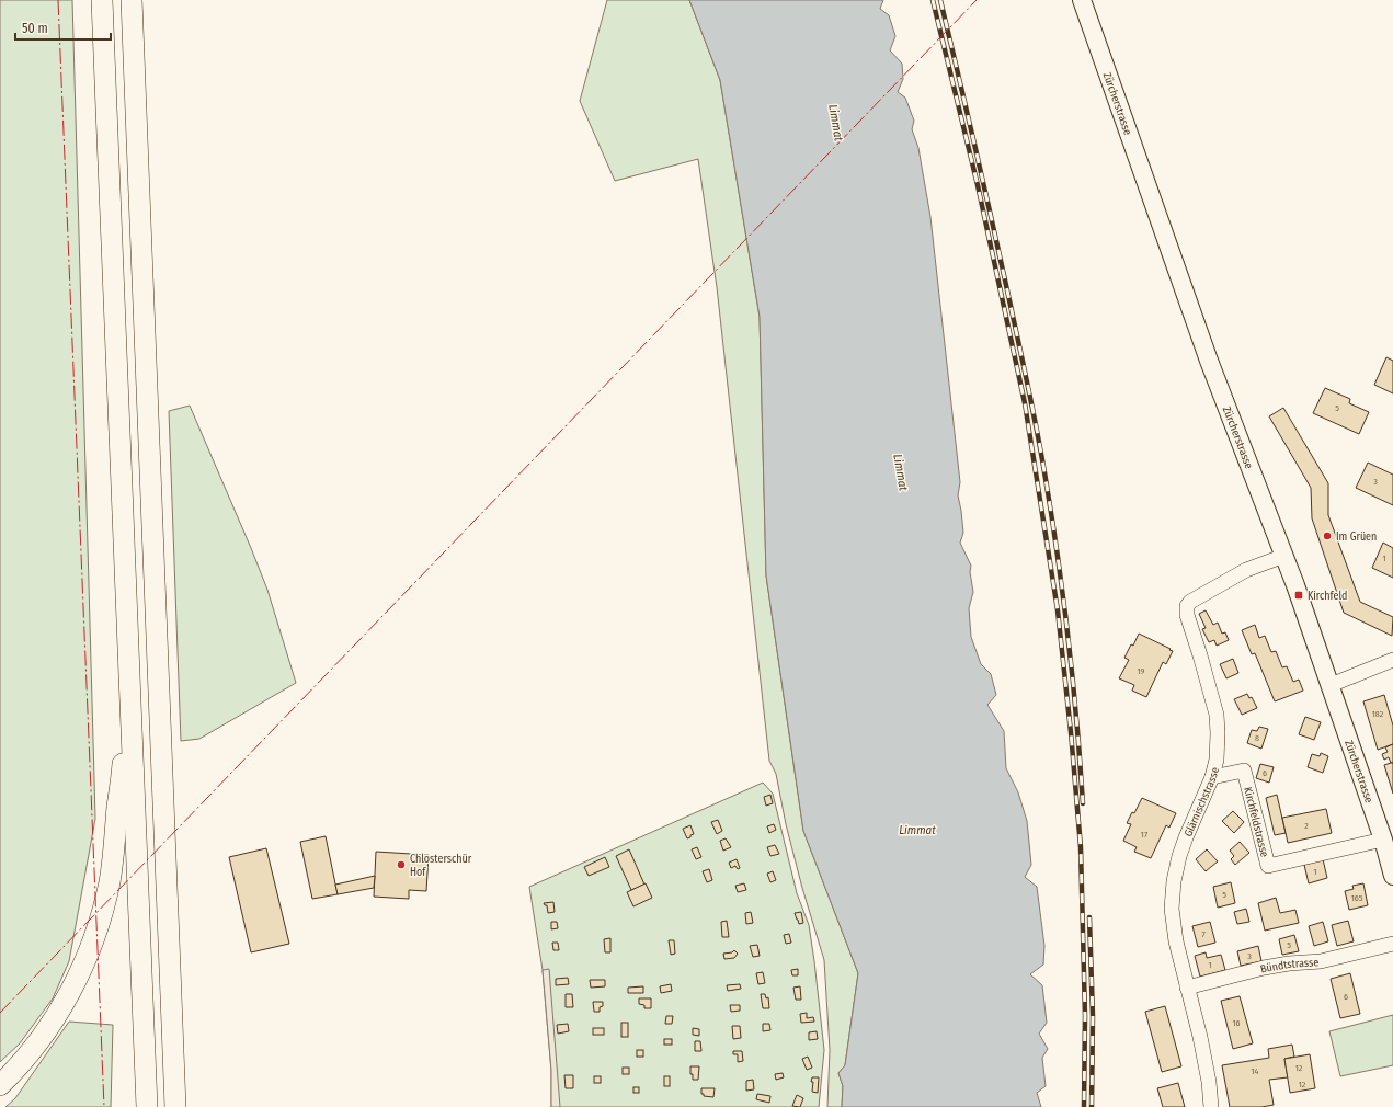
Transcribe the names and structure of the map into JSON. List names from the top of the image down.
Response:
{
  "streets": {
    "main road": ["Zürcherstrasse"],
    "street": ["Glärnischstrasse", "Kirchfeldstrasse", "Bündtstrasse"]
  },
  "crossings": [
    ["Zürcherstrasse", "Glärnischstrasse"],
    ["Zürcherstrasse", "Kirchfeldstrasse"],
    ["Glärnischstrasse", "Kirchfeldstrasse"],
    ["Glärnischstrasse", "Bündtstrasse"]
  ],
  "water": ["Limmat"],
  "places": {
    "other": ["Im Grüen", "Chlosterschür Hof"],
    "transit": ["Kirchfeld"]
  },
  "house_numbers": [
    "5",
    "3",
    "1",
    "19",
    "182",
    "8",
    "6",
    "2",
    "17",
    "1",
    "5",
    "165",
    "7",
    "5",
    "3",
    "1",
    "6",
    "16",
    "12",
    "14",
    "12"
  ],
  "scale_bar": "50 m"
}
